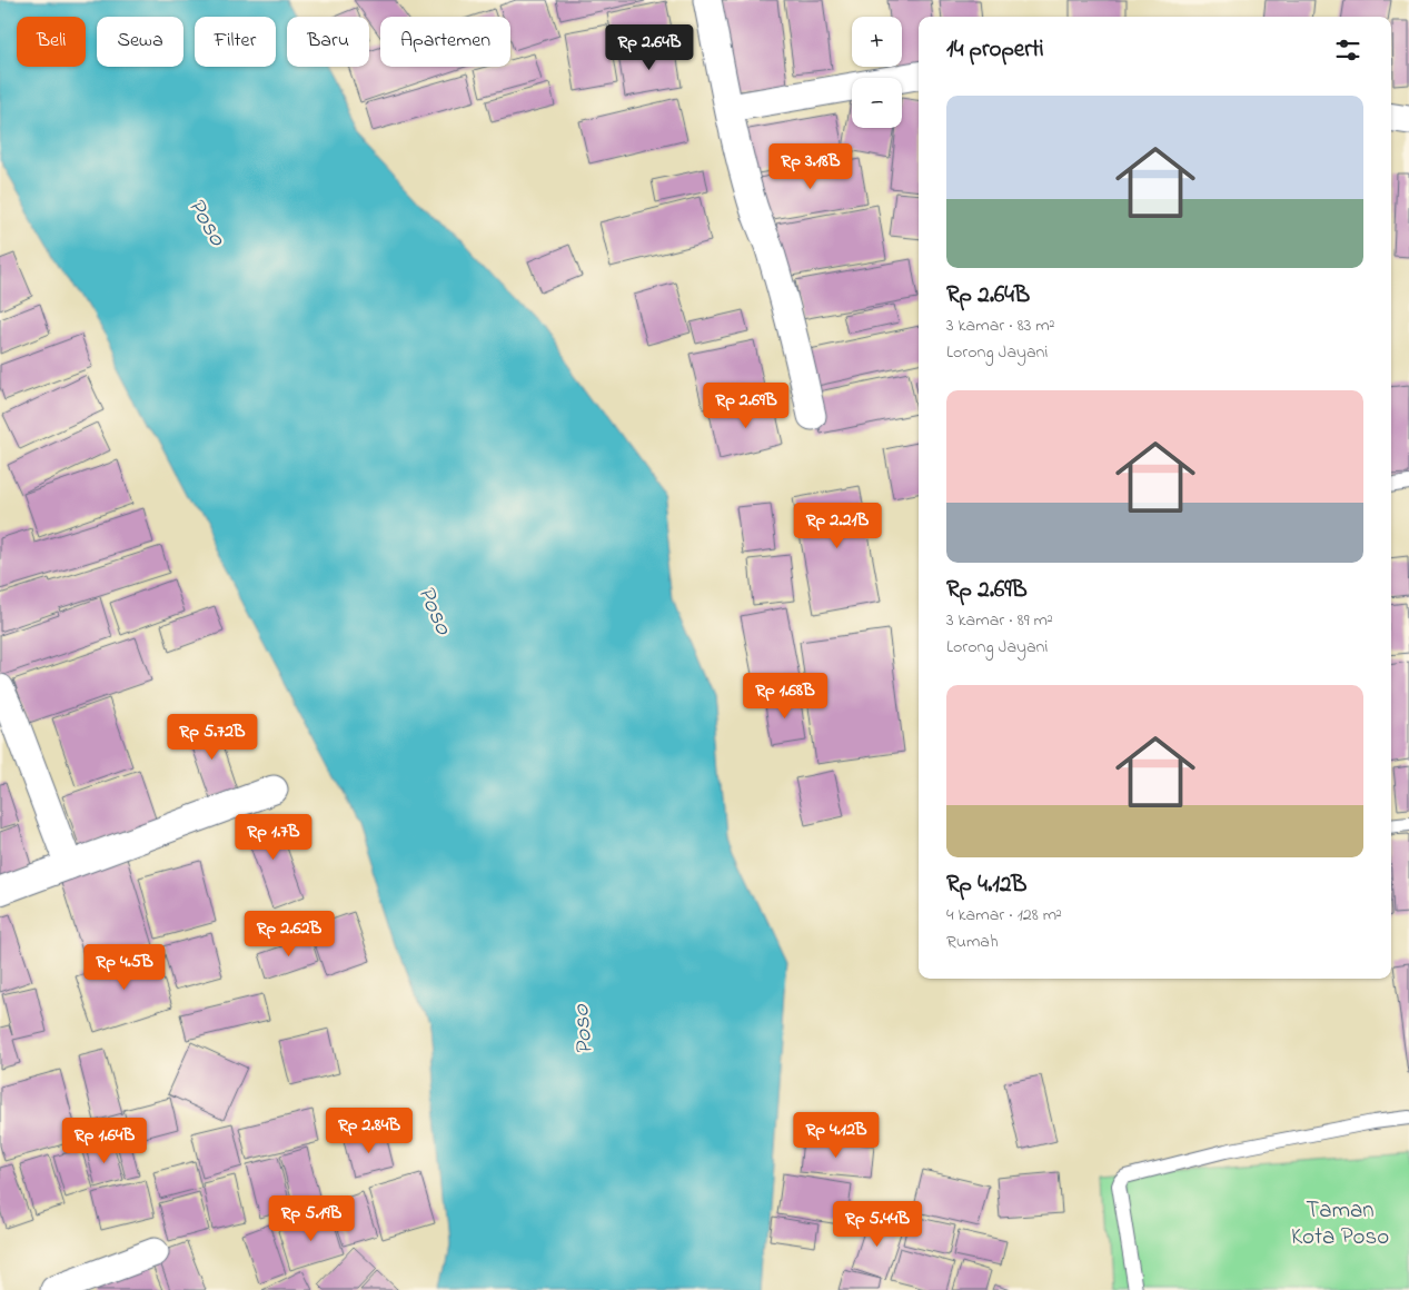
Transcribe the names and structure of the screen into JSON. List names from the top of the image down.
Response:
{
  "water": ["Poso"],
  "parks": ["Taman Kota Poso"],
  "page": {
    "map_buttons": ["+", "−"],
    "chip": [
      "Beli",
      "Sewa",
      "Filter",
      "Baru",
      "Apartemen"
    ],
    "heading": "14 properti",
    "price": [
      "Rp 2.64B",
      "Rp 3.18B",
      "Rp 2.69B",
      "Rp 2.21B",
      "Rp 1.68B",
      "Rp 5.72B",
      "Rp 1.7B",
      "Rp 2.62B",
      "Rp 4.5B",
      "Rp 2.84B",
      "Rp 4.12B",
      "Rp 1.64B",
      "Rp 5.19B",
      "Rp 5.44B"
    ],
    "list": [
      {
        "name": "Rp 2.64B",
        "note": "3 kamar · 83 m² · Lorong Jayani"
      },
      {
        "name": "Rp 2.69B",
        "note": "3 kamar · 89 m² · Lorong Jayani"
      },
      {
        "name": "Rp 4.12B",
        "note": "4 kamar · 128 m² · Rumah"
      }
    ]
  }
}
